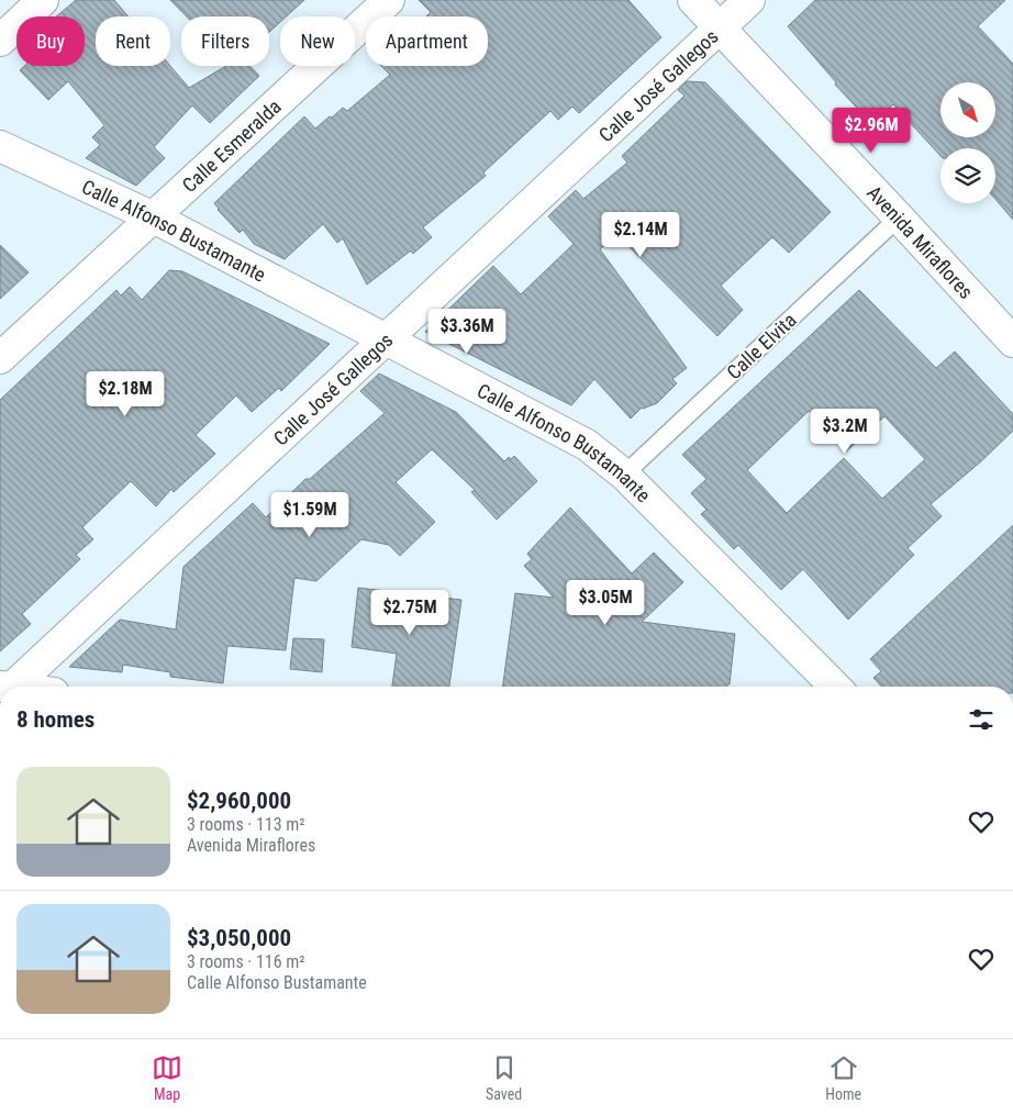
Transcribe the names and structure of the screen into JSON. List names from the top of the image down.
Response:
{
  "streets": {
    "street": [
      "Calle José Gallegos",
      "Calle Esmeralda",
      "Calle Alfonso Bustamante",
      "Avenida Miraflores"
    ],
    "lane": ["Calle Elvita"]
  },
  "crossings": [
    ["Calle José Gallegos", "Calle Alfonso Bustamante"],
    ["Calle José Gallegos", "Avenida Miraflores"],
    ["Calle Esmeralda", "Calle Alfonso Bustamante"],
    ["Calle Alfonso Bustamante", "Calle Elvita"],
    ["Avenida Miraflores", "Calle Elvita"]
  ],
  "north": "bottom right",
  "page": {
    "chip": [
      "Buy",
      "Rent",
      "Filters",
      "New",
      "Apartment"
    ],
    "price": [
      "$2.96M",
      "$2.14M",
      "$3.36M",
      "$2.18M",
      "$3.2M",
      "$1.59M",
      "$3.05M",
      "$2.75M"
    ],
    "heading": "8 homes",
    "list": [
      {
        "name": "$2,960,000",
        "note": "3 rooms · 113 m² · Avenida Miraflores"
      },
      {
        "name": "$3,050,000",
        "note": "3 rooms · 116 m² · Calle Alfonso Bustamante"
      }
    ],
    "tabs": ["Map", "Saved", "Home"]
  }
}
